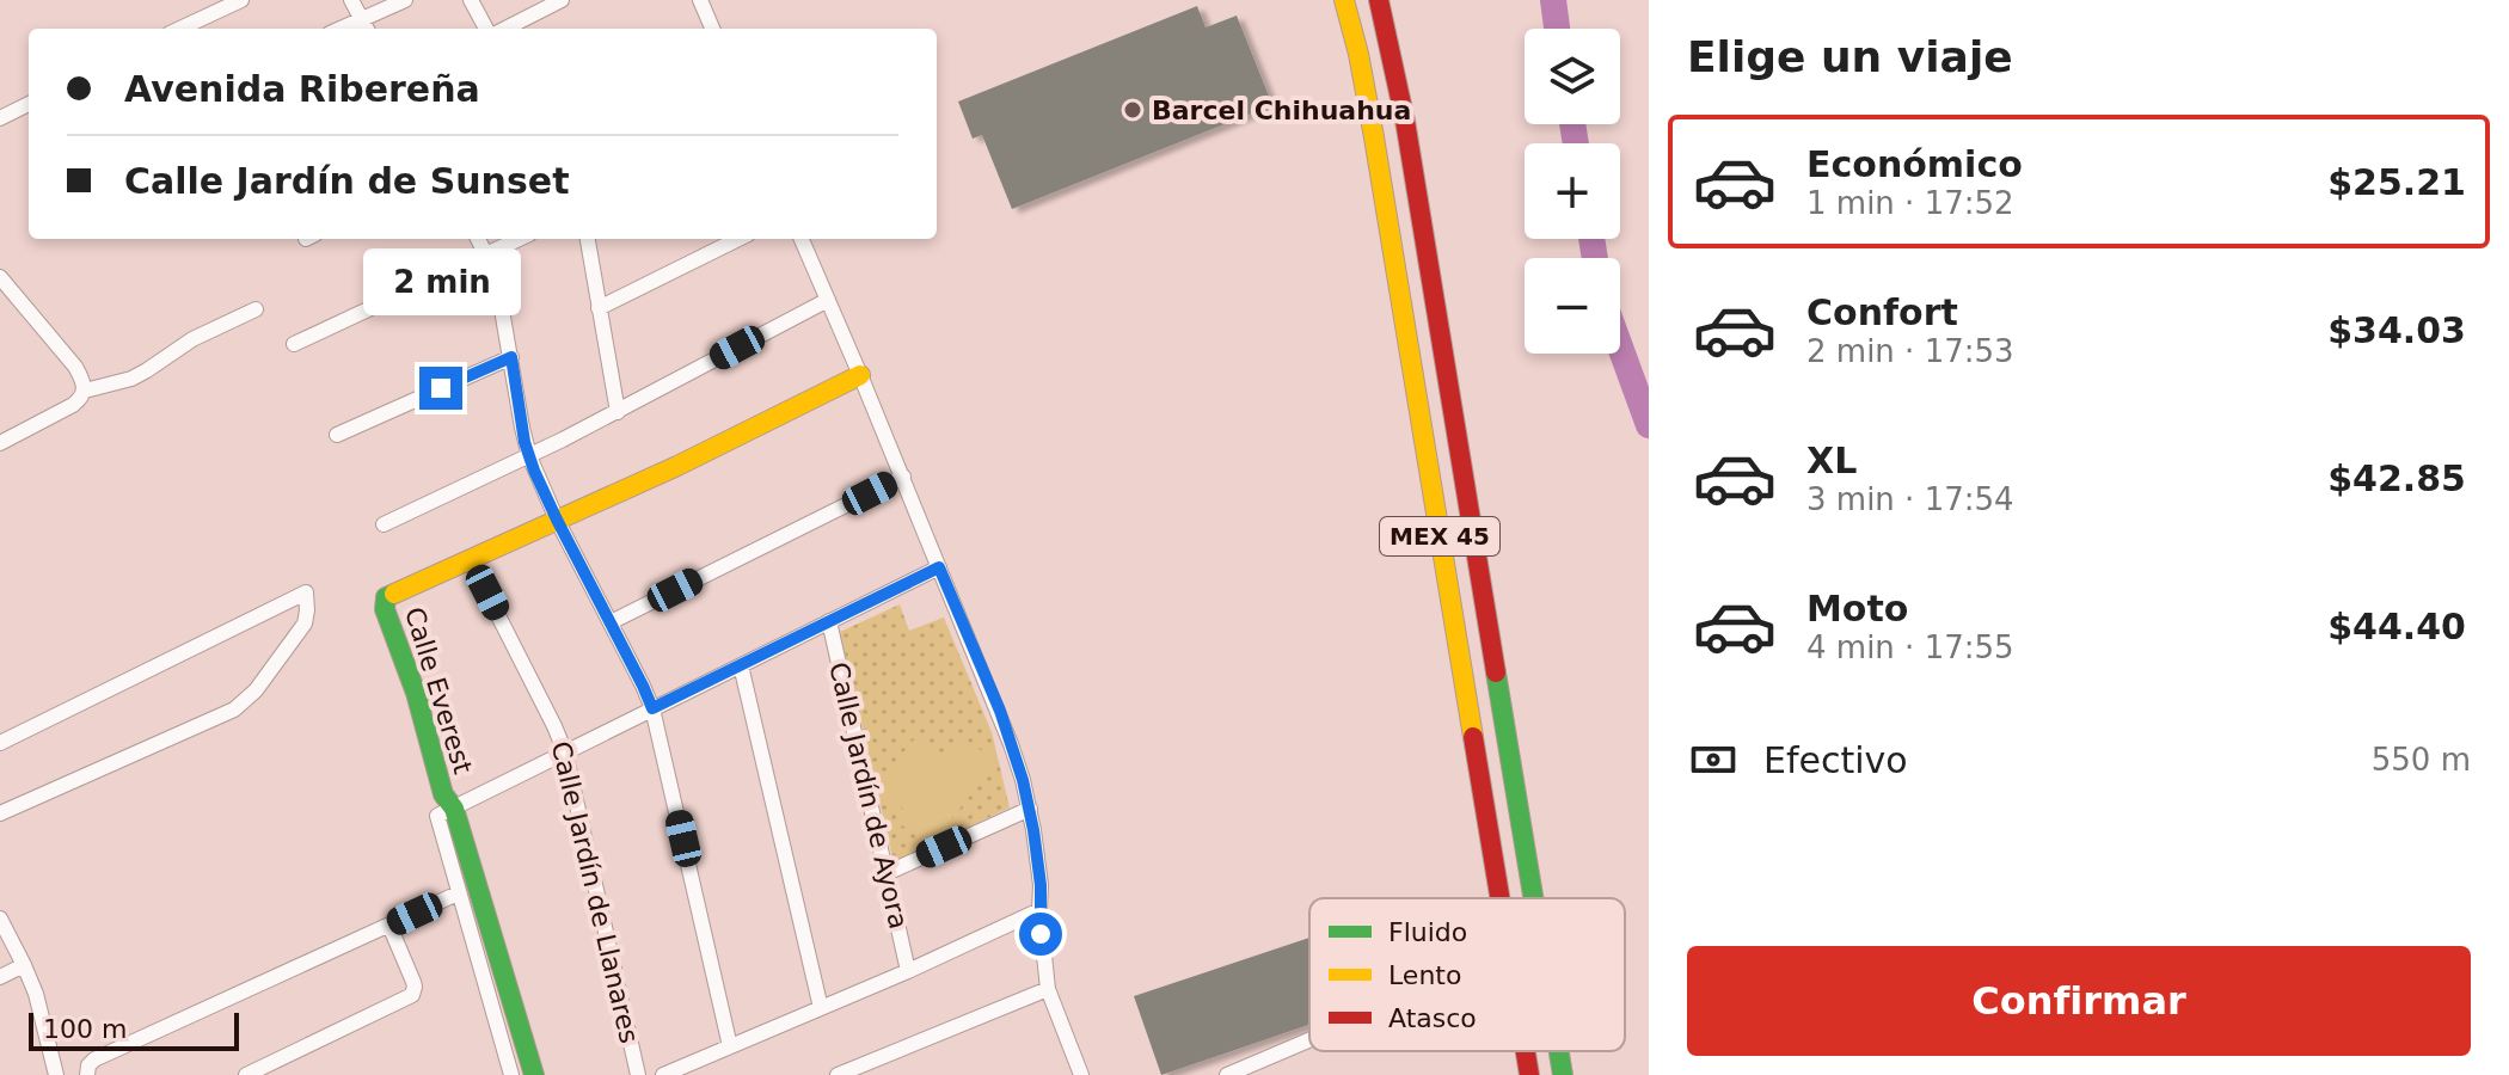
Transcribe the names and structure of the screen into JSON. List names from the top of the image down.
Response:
{
  "streets": {
    "main road": ["MEX 45", "Calle Everest"],
    "street": ["Calle Jardín de Ayora", "Calle Jardín de Llanares"]
  },
  "crossings": [
    ["Calle Everest", "Calle Jardín de Llanares"]
  ],
  "places": ["Barcel Chihuahua"],
  "legend": ["Fluido", "Lento", "Atasco"],
  "scale_bar": "100 m",
  "page": {
    "heading": "Elige un viaje",
    "map_buttons": ["+", "−"],
    "banner": ["Avenida Ribereña", "Calle Jardín de Sunset"],
    "list": [
      {
        "name": "Económico",
        "note": "1 min · 17:52",
        "value": "$25.21"
      },
      {
        "name": "Confort",
        "note": "2 min · 17:53",
        "value": "$34.03"
      },
      {
        "name": "XL",
        "note": "3 min · 17:54",
        "value": "$42.85"
      },
      {
        "name": "Moto",
        "note": "4 min · 17:55",
        "value": "$44.40"
      }
    ],
    "bubble": "2 min",
    "pay": ["Efectivo", "550 m"],
    "buttons": "Confirmar",
    "scale": "100 m"
  }
}
